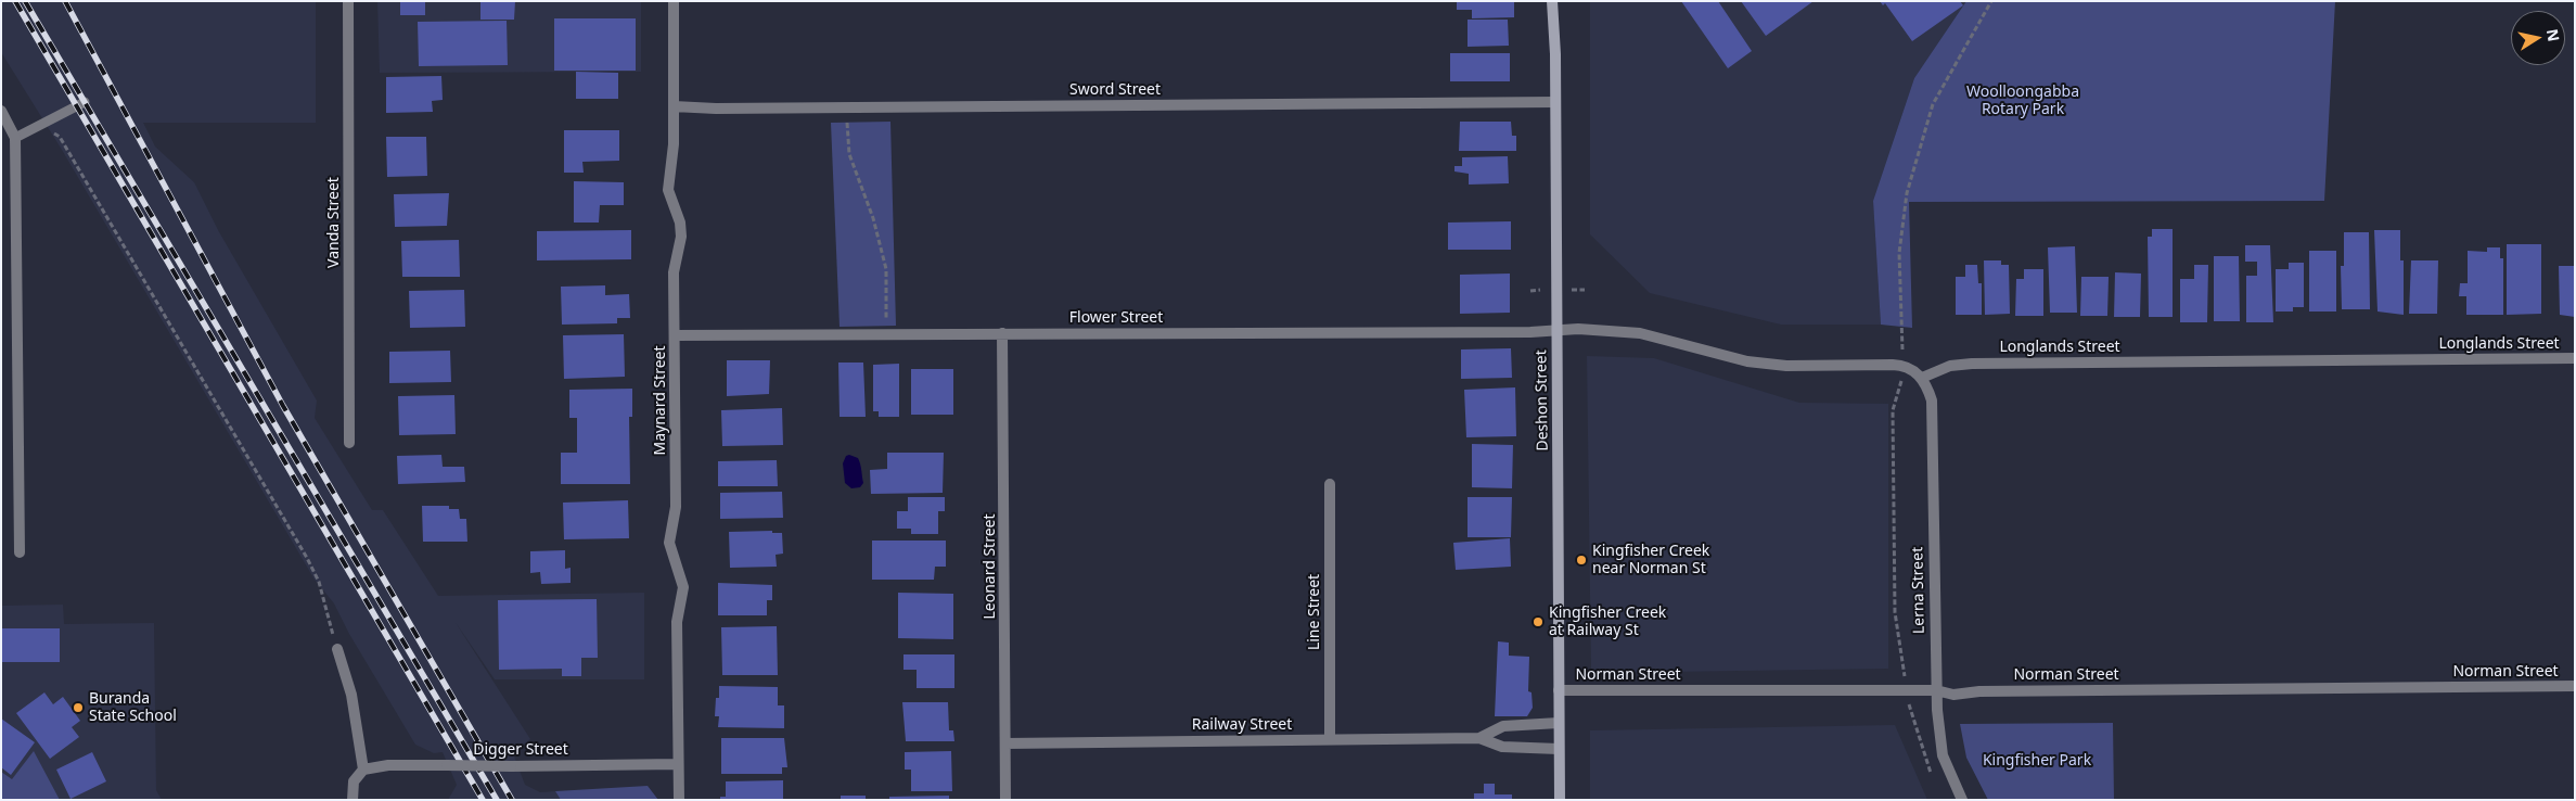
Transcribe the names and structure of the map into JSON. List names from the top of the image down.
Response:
{
  "streets": {
    "street": [
      "Sword Street",
      "Vanda Street",
      "Flower Street",
      "Longlands Street",
      "Maynard Street",
      "Deshon Street",
      "Leonard Street",
      "Lerna Street",
      "Line Street",
      "Norman Street",
      "Railway Street",
      "Digger Street"
    ]
  },
  "crossings": [
    ["Sword Street", "Maynard Street"],
    ["Sword Street", "Deshon Street"],
    ["Flower Street", "Maynard Street"],
    ["Flower Street", "Deshon Street"],
    ["Flower Street", "Leonard Street"],
    ["Longlands Street", "Lerna Street"],
    ["Maynard Street", "Digger Street"],
    ["Deshon Street", "Norman Street"],
    ["Deshon Street", "Railway Street"],
    ["Leonard Street", "Railway Street"],
    ["Lerna Street", "Norman Street"],
    ["Line Street", "Railway Street"]
  ],
  "parks": ["Woolloongabba Rotary Park", "Kingfisher Park"],
  "places": ["Kingfisher Creek near Norman St", "Kingfisher Creek at Railway St", "Buranda State School"],
  "north": "right"
}
